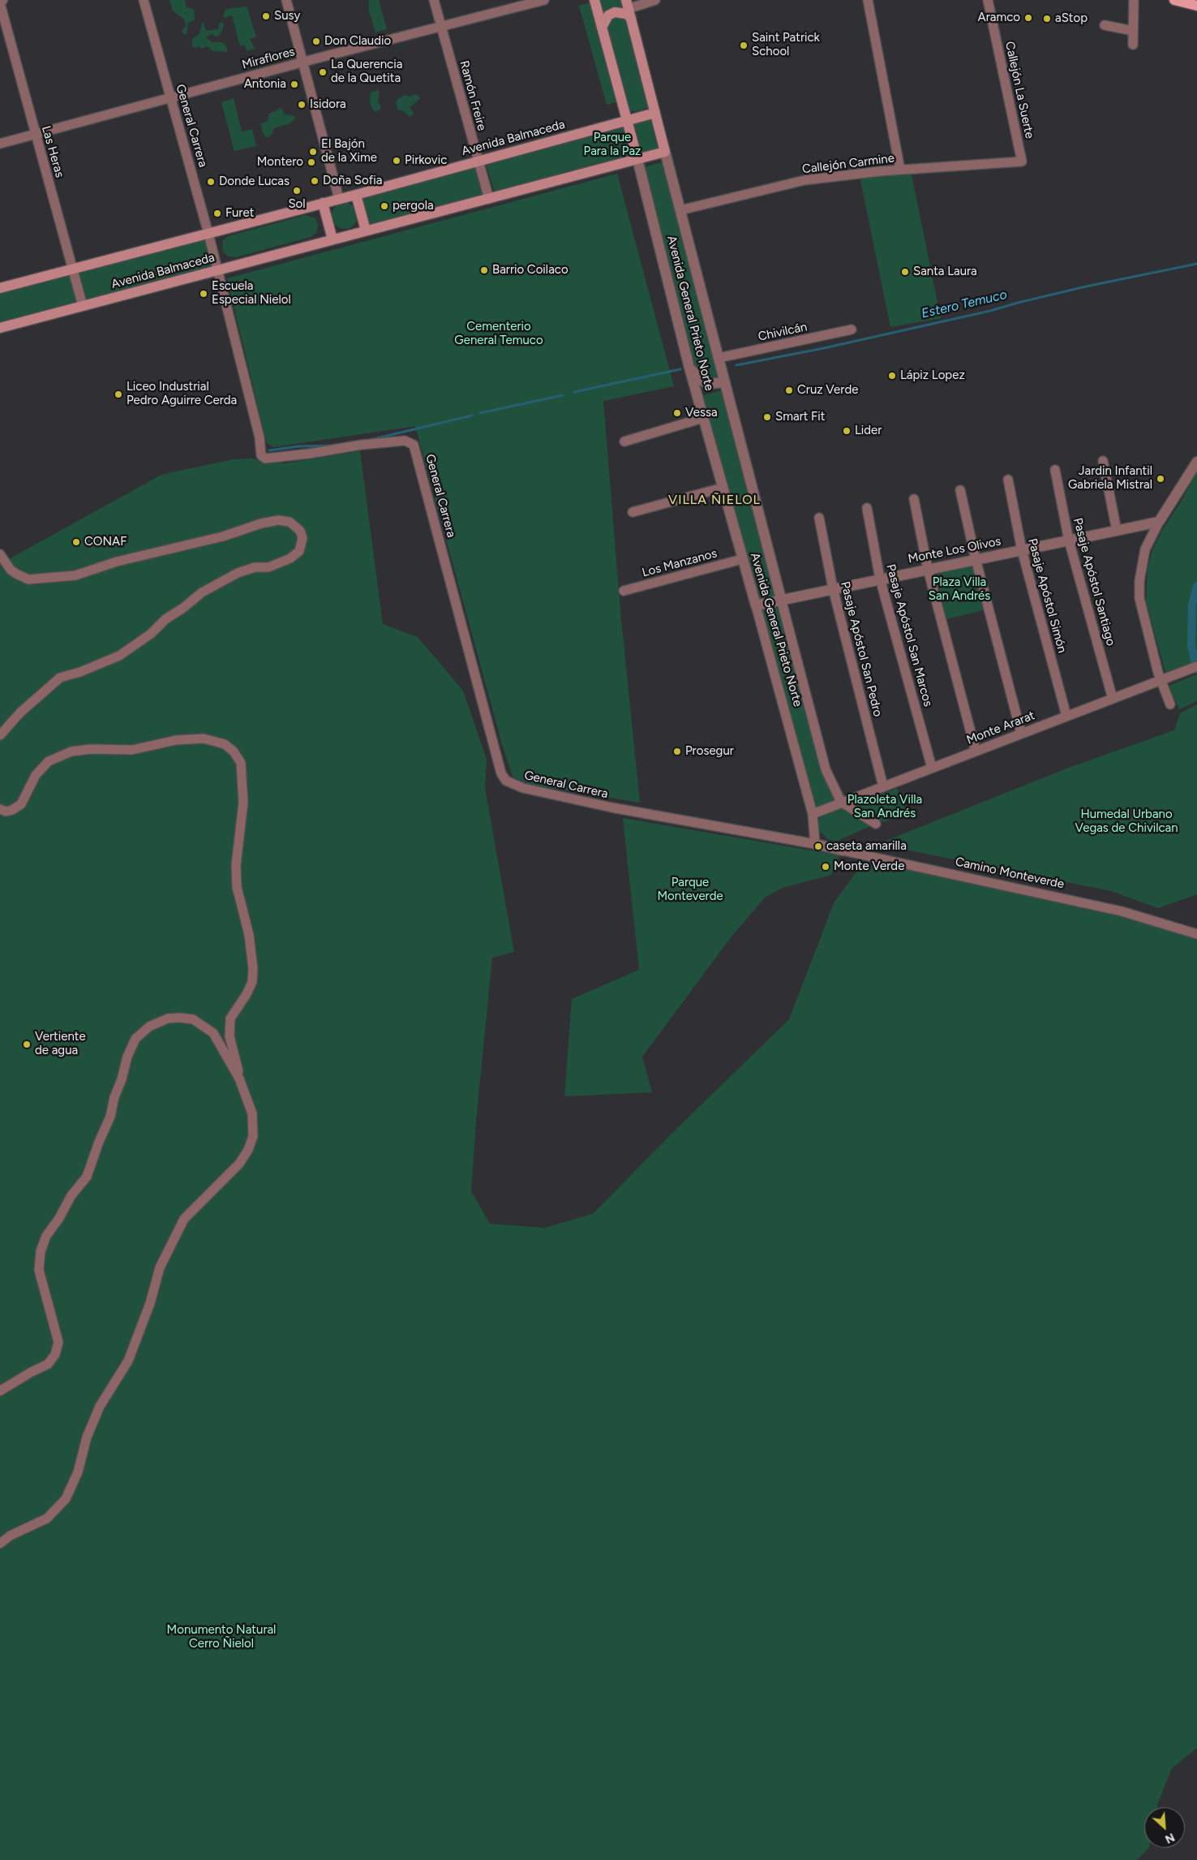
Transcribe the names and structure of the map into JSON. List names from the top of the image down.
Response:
{
  "streets": {
    "main road": ["Avenida Balmaceda", "Avenida General Prieto Norte"],
    "street": [
      "Miraflores",
      "Callejón La Suerte",
      "Ramón Freire",
      "General Carrera",
      "Las Heras",
      "Callejón Carmine",
      "Chivilcán",
      "Monte Los Olivos",
      "Los Manzanos",
      "Pasaje Apóstol Santiago",
      "Pasaje Apóstol Simón",
      "Pasaje Apóstol San Marcos",
      "Pasaje Apóstol San Pedro",
      "Monte Ararat",
      "Camino Monteverde"
    ]
  },
  "crossings": [
    ["Miraflores", "Ramón Freire"],
    ["Miraflores", "General Carrera"],
    ["Miraflores", "Las Heras"],
    ["Callejón La Suerte", "Callejón Carmine"],
    ["Ramón Freire", "Avenida Balmaceda"],
    ["General Carrera", "Avenida Balmaceda"],
    ["General Carrera", "Avenida General Prieto Norte"],
    ["General Carrera", "Camino Monteverde"],
    ["Avenida Balmaceda", "Las Heras"],
    ["Avenida Balmaceda", "Avenida General Prieto Norte"],
    ["Callejón Carmine", "Avenida General Prieto Norte"],
    ["Avenida General Prieto Norte", "Chivilcán"],
    ["Avenida General Prieto Norte", "Monte Los Olivos"],
    ["Avenida General Prieto Norte", "Los Manzanos"],
    ["Avenida General Prieto Norte", "Monte Ararat"],
    ["Avenida General Prieto Norte", "Camino Monteverde"],
    ["Monte Los Olivos", "Pasaje Apóstol Santiago"],
    ["Monte Los Olivos", "Pasaje Apóstol Simón"],
    ["Monte Los Olivos", "Pasaje Apóstol San Marcos"],
    ["Monte Los Olivos", "Pasaje Apóstol San Pedro"],
    ["Pasaje Apóstol Santiago", "Monte Ararat"],
    ["Pasaje Apóstol Simón", "Monte Ararat"],
    ["Pasaje Apóstol San Marcos", "Monte Ararat"],
    ["Pasaje Apóstol San Pedro", "Monte Ararat"]
  ],
  "districts": ["VILLA ÑIELOL"],
  "water": ["Estero Temuco"],
  "parks": [
    "Parque Para la Paz",
    "Cementerio General Temuco",
    "Plaza Villa San Andrés",
    "Plazoleta Villa San Andrés",
    "Humedal Urbano Vegas de Chivilcan",
    "Parque Monteverde",
    "Monumento Natural Cerro Ñielol"
  ],
  "places": [
    "Susy",
    "Aramco",
    "aStop",
    "Don Claudio",
    "Saint Patrick School",
    "La Querencia de la Quetita",
    "Antonia",
    "Isidora",
    "El Bajón de la Xime",
    "Pirkovic",
    "Montero",
    "Doña Sofia",
    "Donde Lucas",
    "Sol",
    "pergola",
    "Furet",
    "Barrio Coilaco",
    "Santa Laura",
    "Escuela Especial Nielol",
    "Lápiz Lopez",
    "Cruz Verde",
    "Liceo Industrial Pedro Aguirre Cerda",
    "Vessa",
    "Smart Fit",
    "Lider",
    "Jardin Infantil Gabriela Mistral",
    "CONAF",
    "Prosegur",
    "caseta amarilla",
    "Monte Verde",
    "Vertiente de agua"
  ],
  "north": "bottom right"
}
